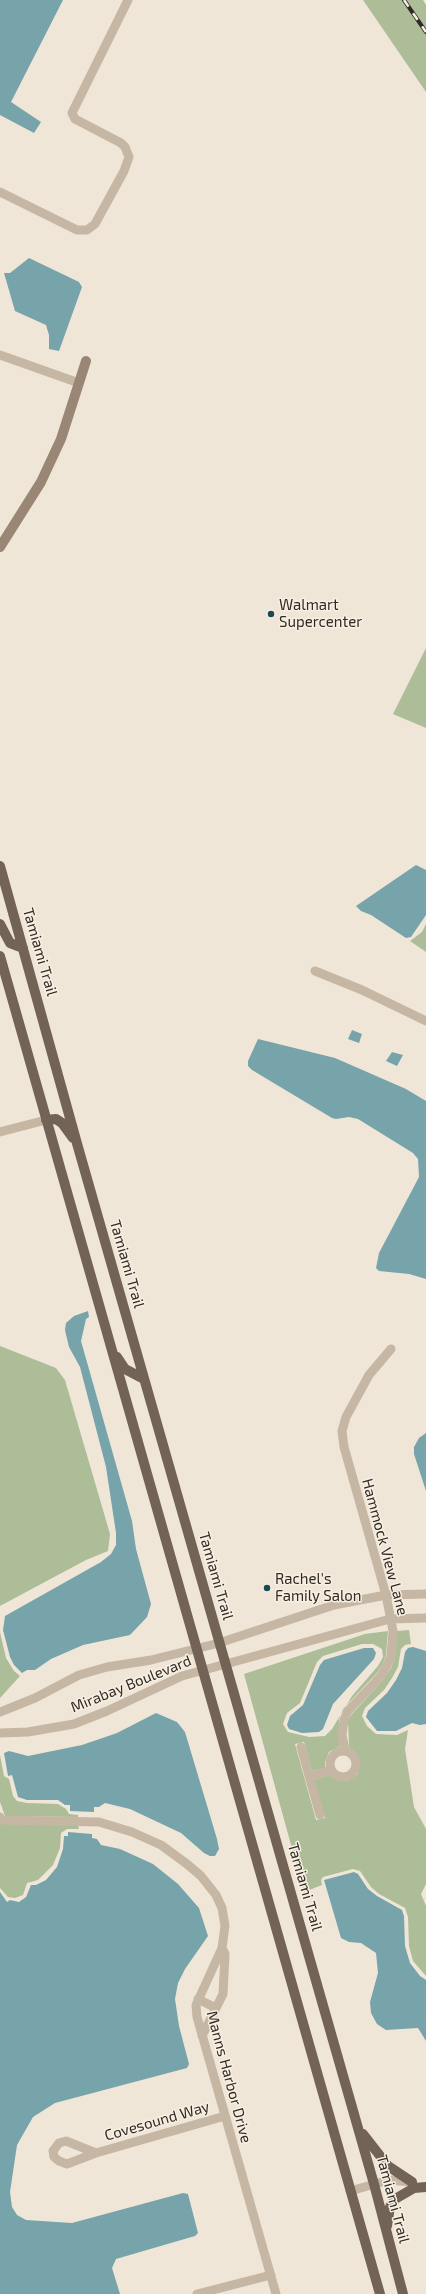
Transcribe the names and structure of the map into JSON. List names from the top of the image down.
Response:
{
  "streets": {
    "main road": ["Tamiami Trail"],
    "street": [
      "Hammock View Lane",
      "Mirabay Boulevard",
      "Manns Harbor Drive",
      "Covesound Way"
    ]
  },
  "crossings": [
    ["Tamiami Trail", "Mirabay Boulevard"],
    ["Hammock View Lane", "Mirabay Boulevard"],
    ["Manns Harbor Drive", "Covesound Way"]
  ],
  "places": ["Walmart Supercenter", "Rachel's Family Salon"]
}
